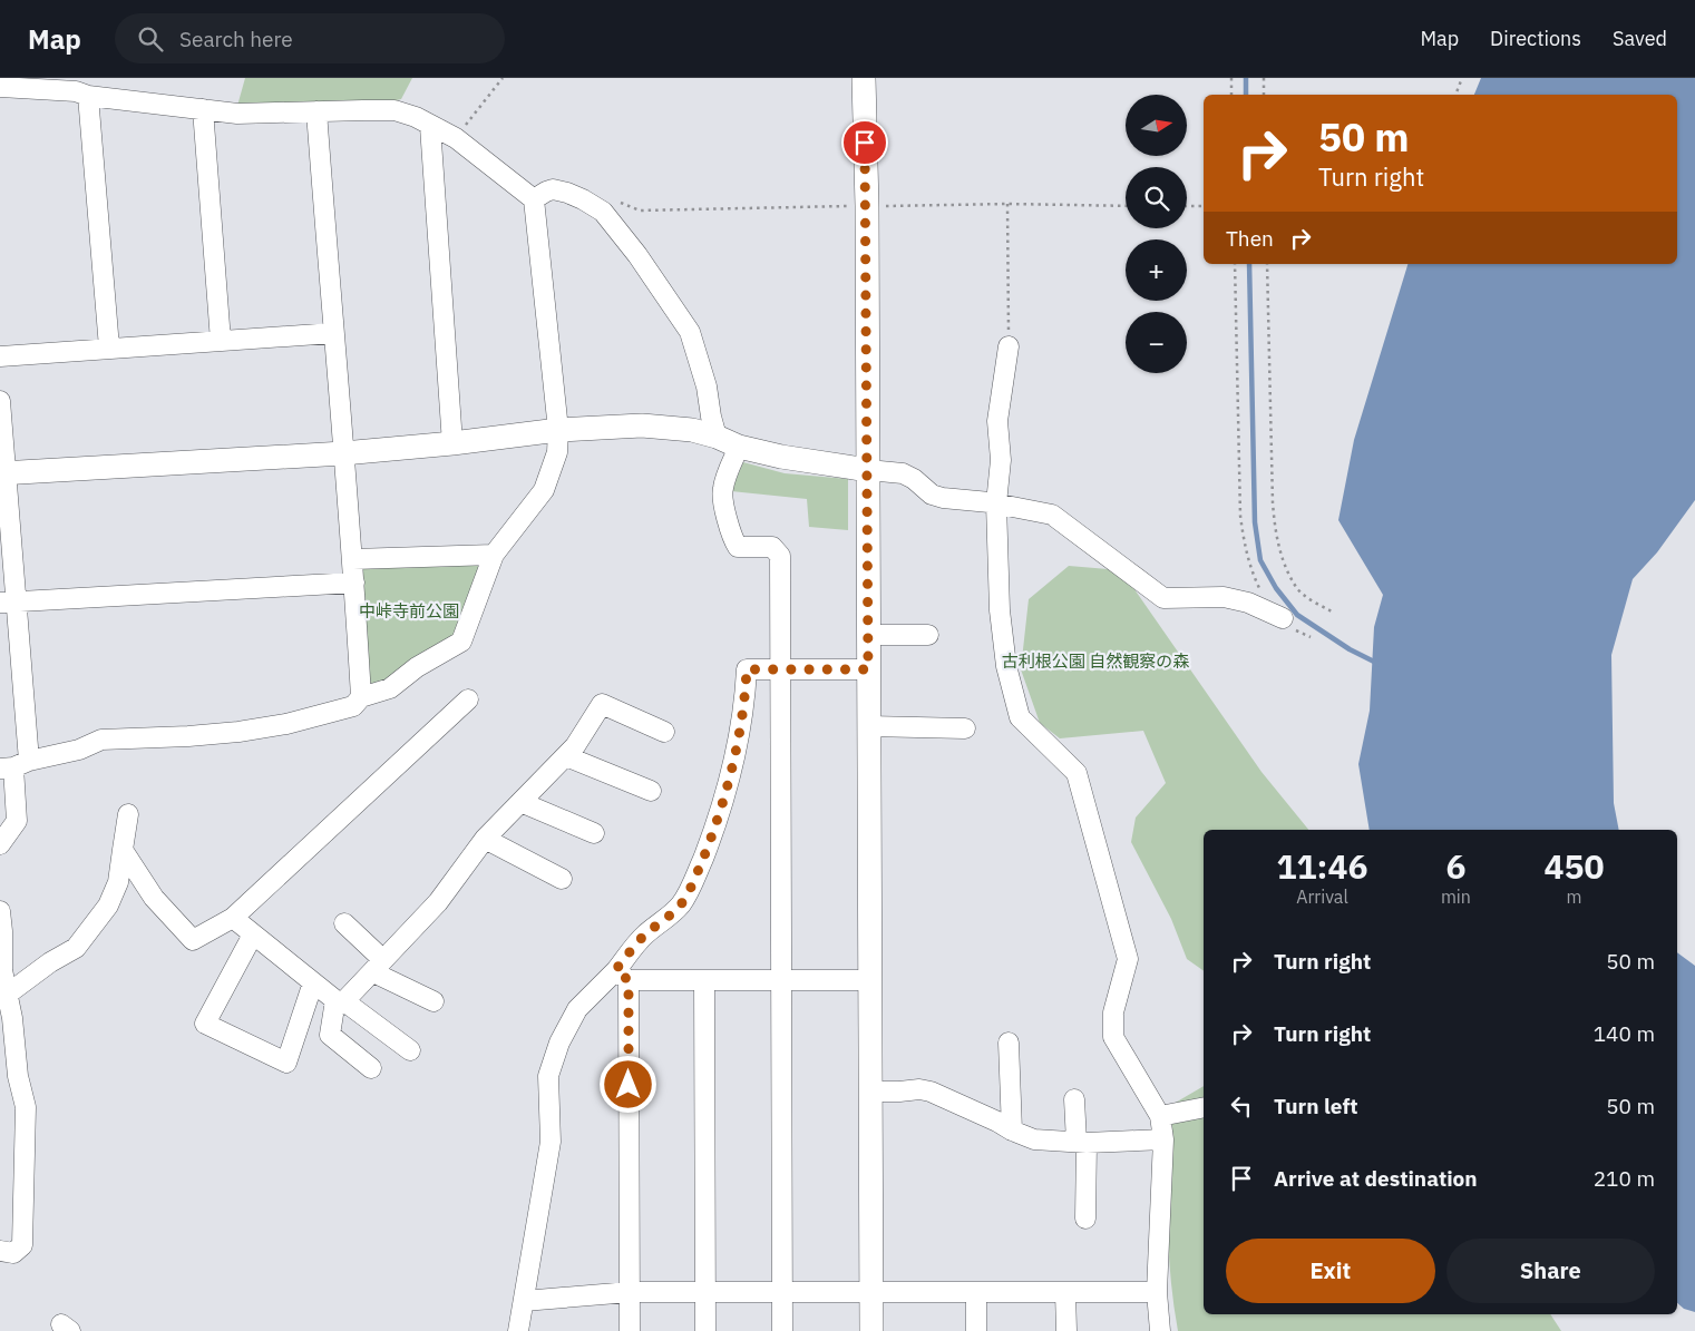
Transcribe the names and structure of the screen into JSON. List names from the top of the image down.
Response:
{
  "parks": ["中峠寺前公園", "古利根公園 自然観察の森"],
  "north": "right",
  "page": {
    "header": "Map",
    "search": "Search here",
    "nav": ["Map", "Directions", "Saved"],
    "map_buttons": ["+", "−"],
    "turn": ["50 m", "Turn right"],
    "then": "Then",
    "eta": [
      "11:46",
      "Arrival",
      "6",
      "min",
      "450",
      "m"
    ],
    "list": [
      {
        "name": "Turn right",
        "value": "50 m"
      },
      {
        "name": "Turn right",
        "value": "140 m"
      },
      {
        "name": "Turn left",
        "value": "50 m"
      },
      {
        "name": "Arrive at destination",
        "value": "210 m"
      }
    ],
    "buttons": ["Exit", "Share"]
  }
}
